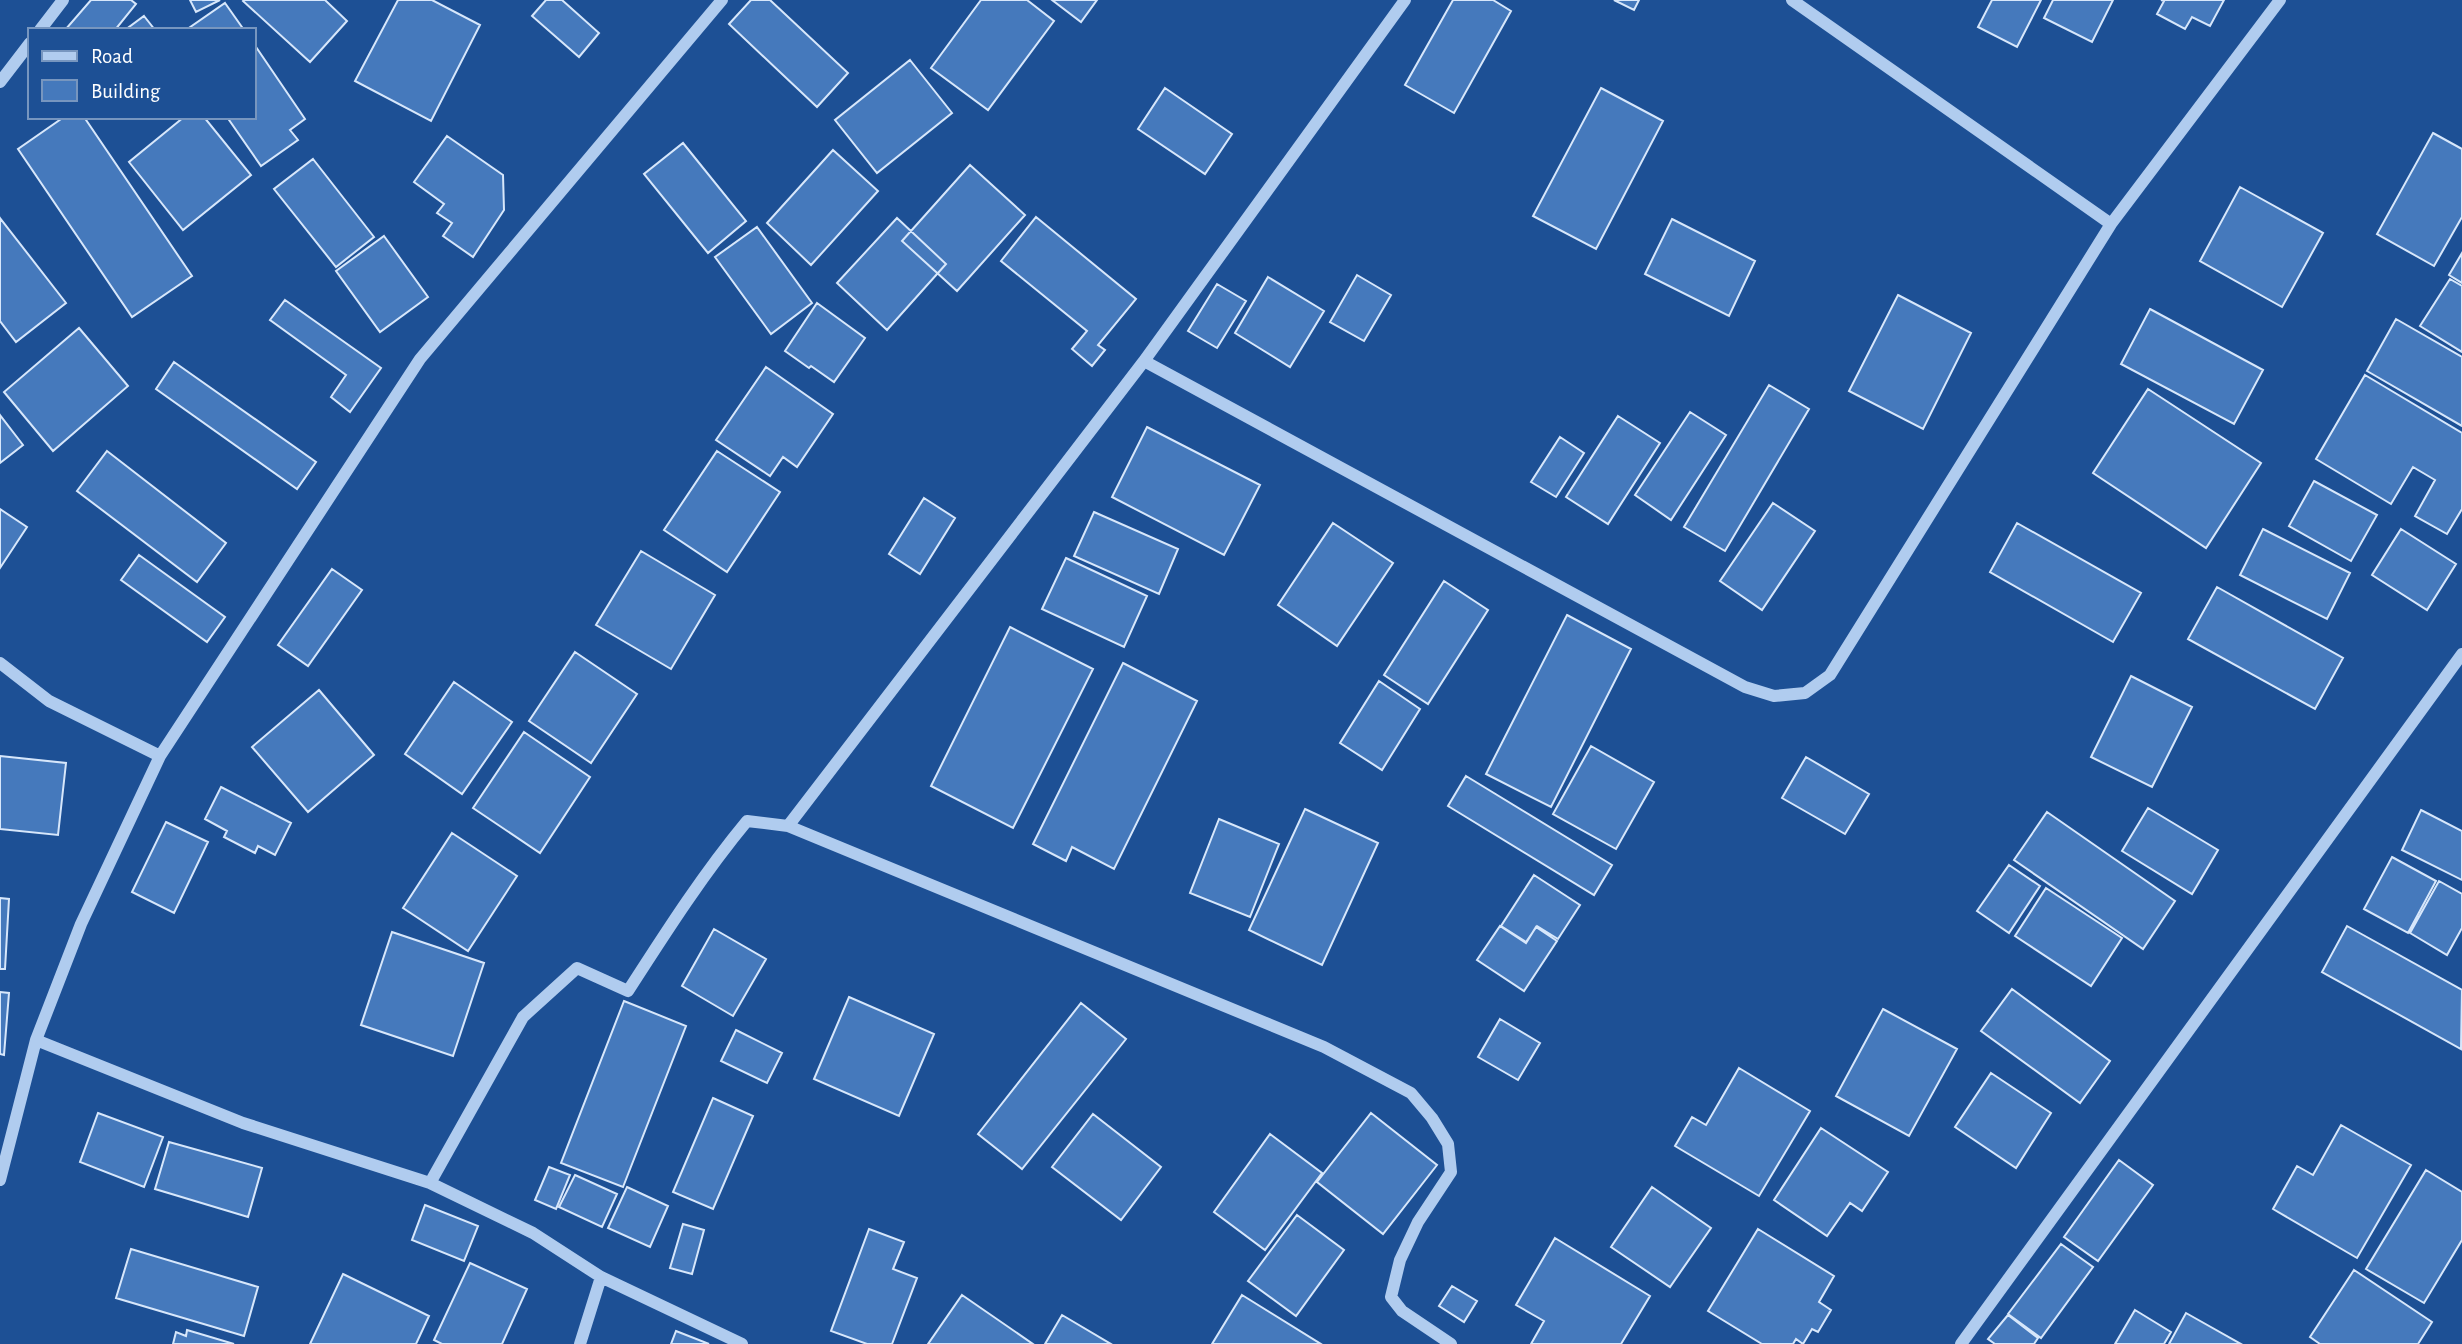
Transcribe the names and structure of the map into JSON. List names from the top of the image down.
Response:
{
  "legend": ["Road", "Building"]
}
